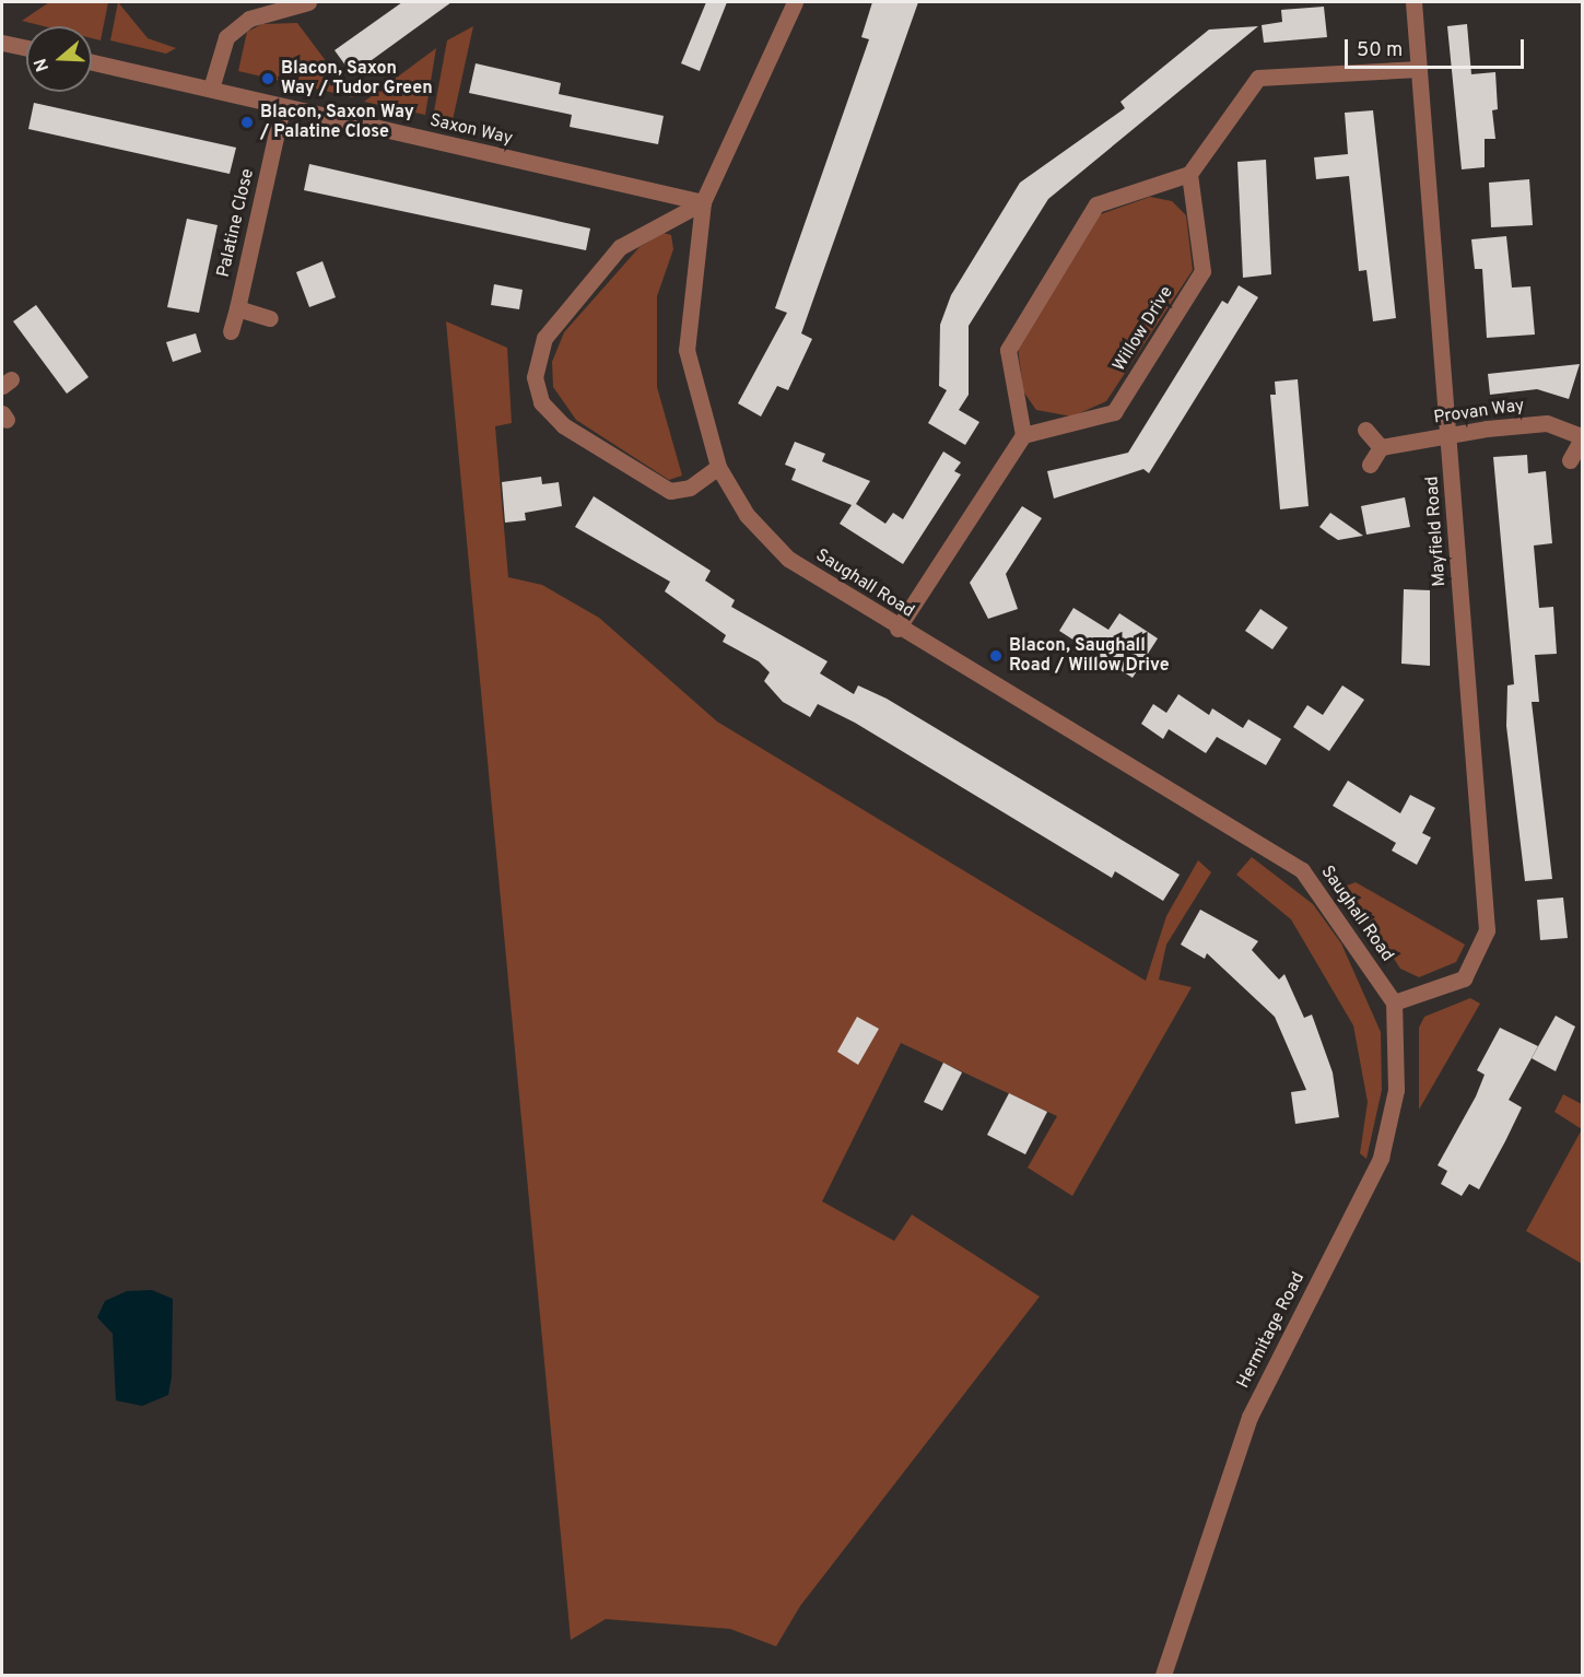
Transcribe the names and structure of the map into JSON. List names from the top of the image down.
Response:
{
  "streets": {
    "street": [
      "Saxon Way",
      "Palatine Close",
      "Willow Drive",
      "Provan Way",
      "Mayfield Road",
      "Saughall Road",
      "Hermitage Road"
    ]
  },
  "crossings": [
    ["Saxon Way", "Palatine Close"],
    ["Saxon Way", "Saughall Road"],
    ["Provan Way", "Mayfield Road"],
    ["Mayfield Road", "Saughall Road"],
    ["Mayfield Road", "Hermitage Road"],
    ["Saughall Road", "Hermitage Road"]
  ],
  "places": ["Blacon, Saxon Way / Tudor Green", "Blacon, Saxon Way / Palatine Close", "Blacon, Saughall Road / Willow Drive"],
  "scale_bar": "50 m",
  "north": "left"
}
